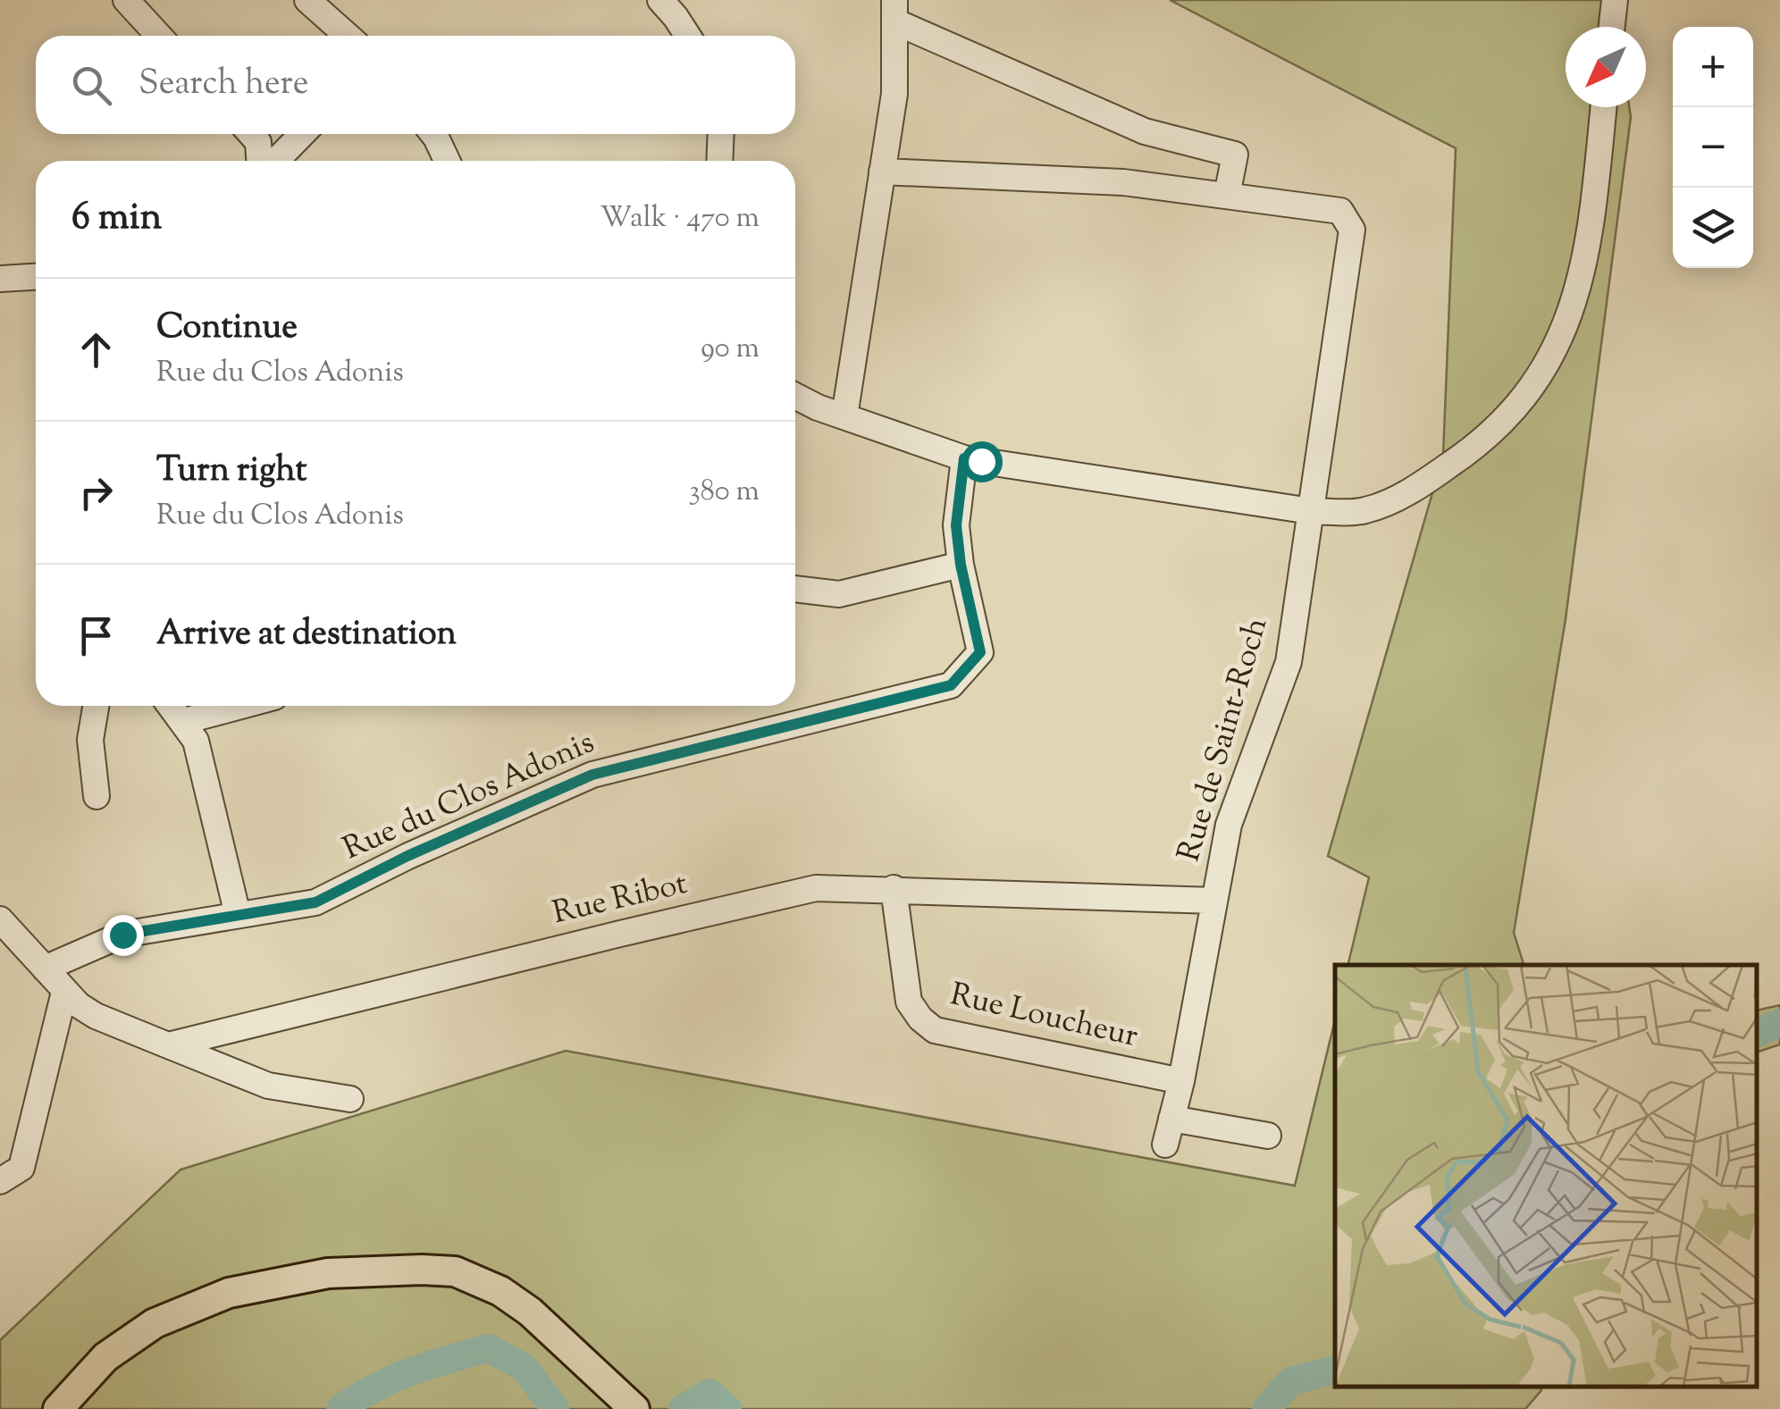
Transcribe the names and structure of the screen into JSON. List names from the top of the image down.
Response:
{
  "streets": {
    "street": [
      "Rue de Saint-Roch",
      "Rue du Clos Adonis",
      "Rue Ribot",
      "Rue Loucheur"
    ]
  },
  "crossings": [
    ["Rue de Saint-Roch", "Rue Ribot"],
    ["Rue de Saint-Roch", "Rue Loucheur"],
    ["Rue Ribot", "Rue Loucheur"]
  ],
  "north": "bottom left",
  "page": {
    "map_buttons": ["+", "−"],
    "search": "Search here",
    "heading": ["6 min", "Walk · 470 m"],
    "list": [
      ["Continue", "Rue du Clos Adonis", "90 m"],
      ["Turn right", "Rue du Clos Adonis", "380 m"],
      "Arrive at destination"
    ]
  }
}
